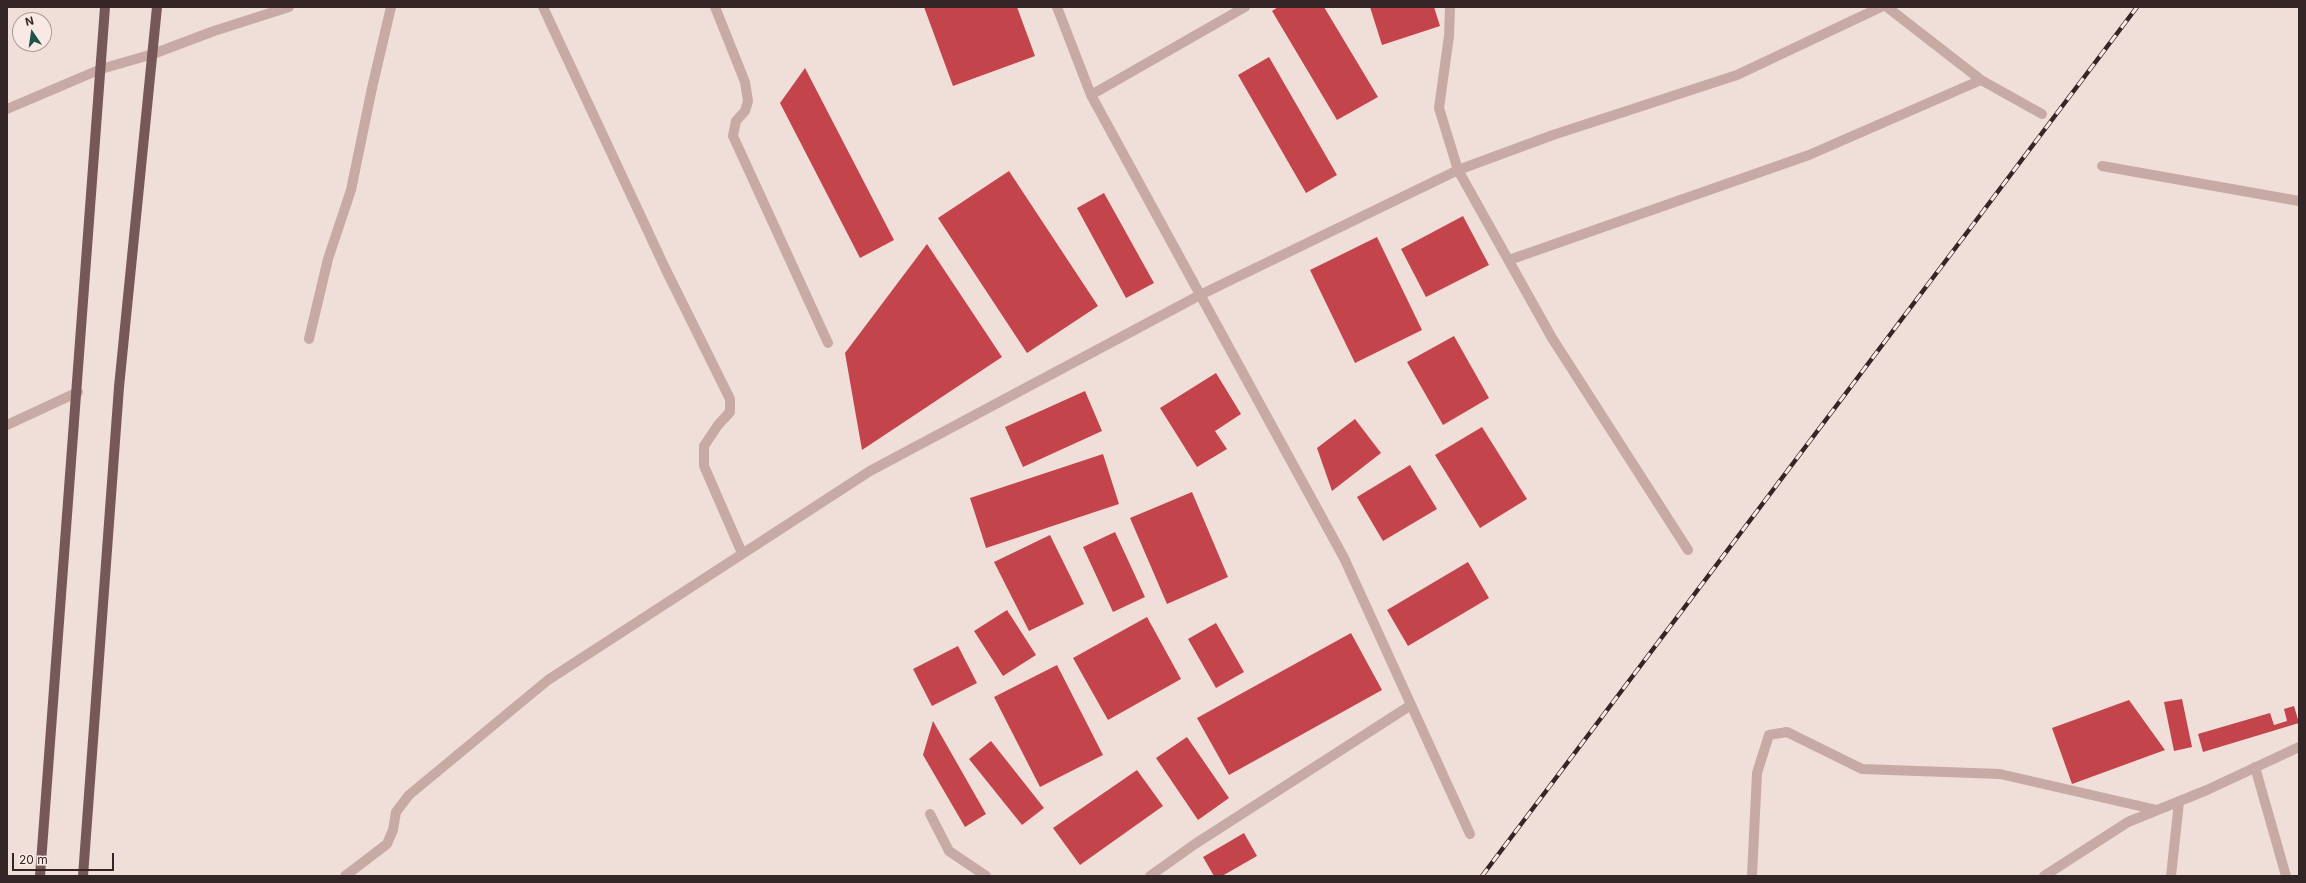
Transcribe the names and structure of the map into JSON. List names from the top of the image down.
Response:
{
  "scale_bar": "20 m",
  "north": "top"
}
